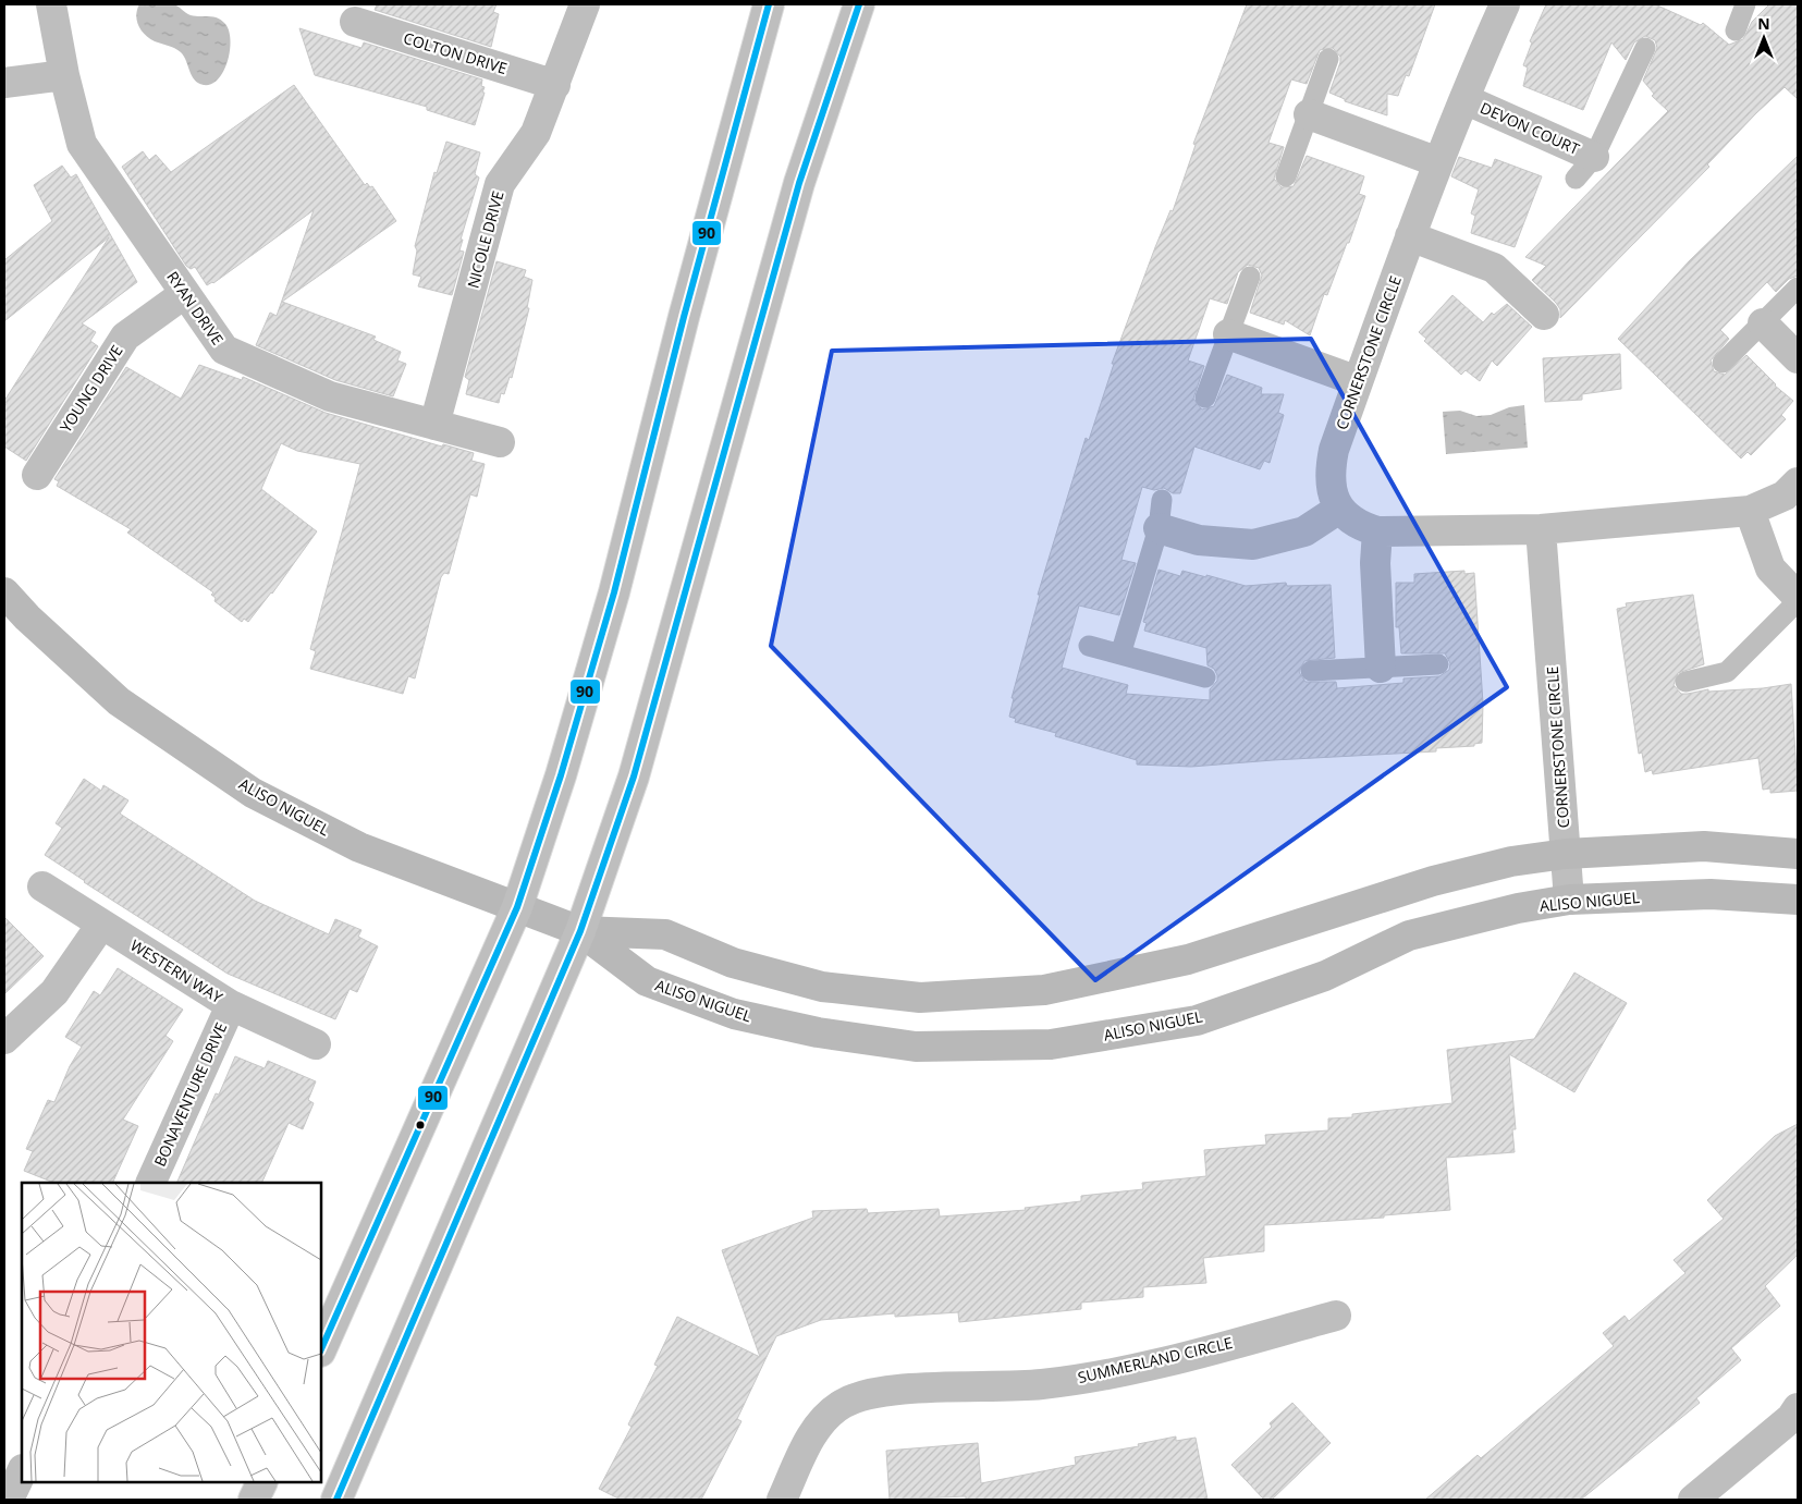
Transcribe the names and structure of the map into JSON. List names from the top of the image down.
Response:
{
  "streets": {
    "street": [
      "COLTON DRIVE",
      "DEVON COURT",
      "NICOLE DRIVE",
      "RYAN DRIVE",
      "CORNERSTONE CIRCLE",
      "YOUNG DRIVE",
      "ALISO NIGUEL",
      "WESTERN WAY",
      "BONAVENTURE DRIVE",
      "SUMMERLAND CIRCLE"
    ]
  },
  "crossings": [
    ["COLTON DRIVE", "NICOLE DRIVE"],
    ["DEVON COURT", "CORNERSTONE CIRCLE"],
    ["NICOLE DRIVE", "RYAN DRIVE"],
    ["RYAN DRIVE", "YOUNG DRIVE"],
    ["CORNERSTONE CIRCLE", "ALISO NIGUEL"],
    ["WESTERN WAY", "BONAVENTURE DRIVE"]
  ],
  "lines": ["transit line 90"],
  "north": "top"
}
